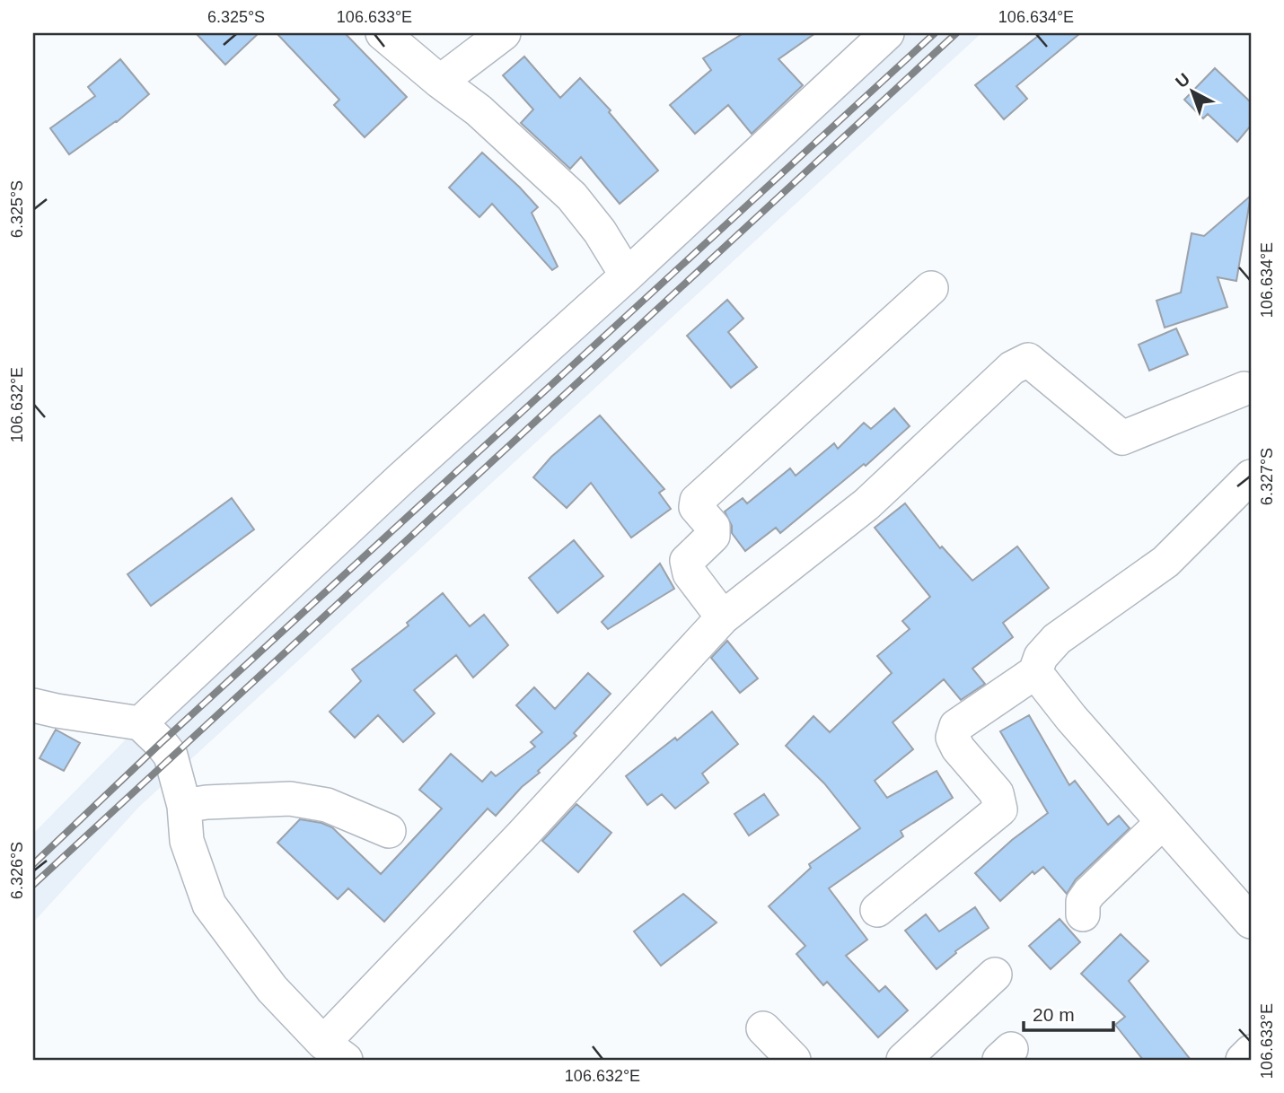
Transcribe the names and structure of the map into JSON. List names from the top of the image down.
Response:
{
  "scale_bar": "20 m",
  "north": "top left",
  "coordinates": [
    "6.325°S",
    "106.633°E",
    "106.634°E",
    "106.632°E",
    "6.327°S",
    "6.326°S"
  ]
}
